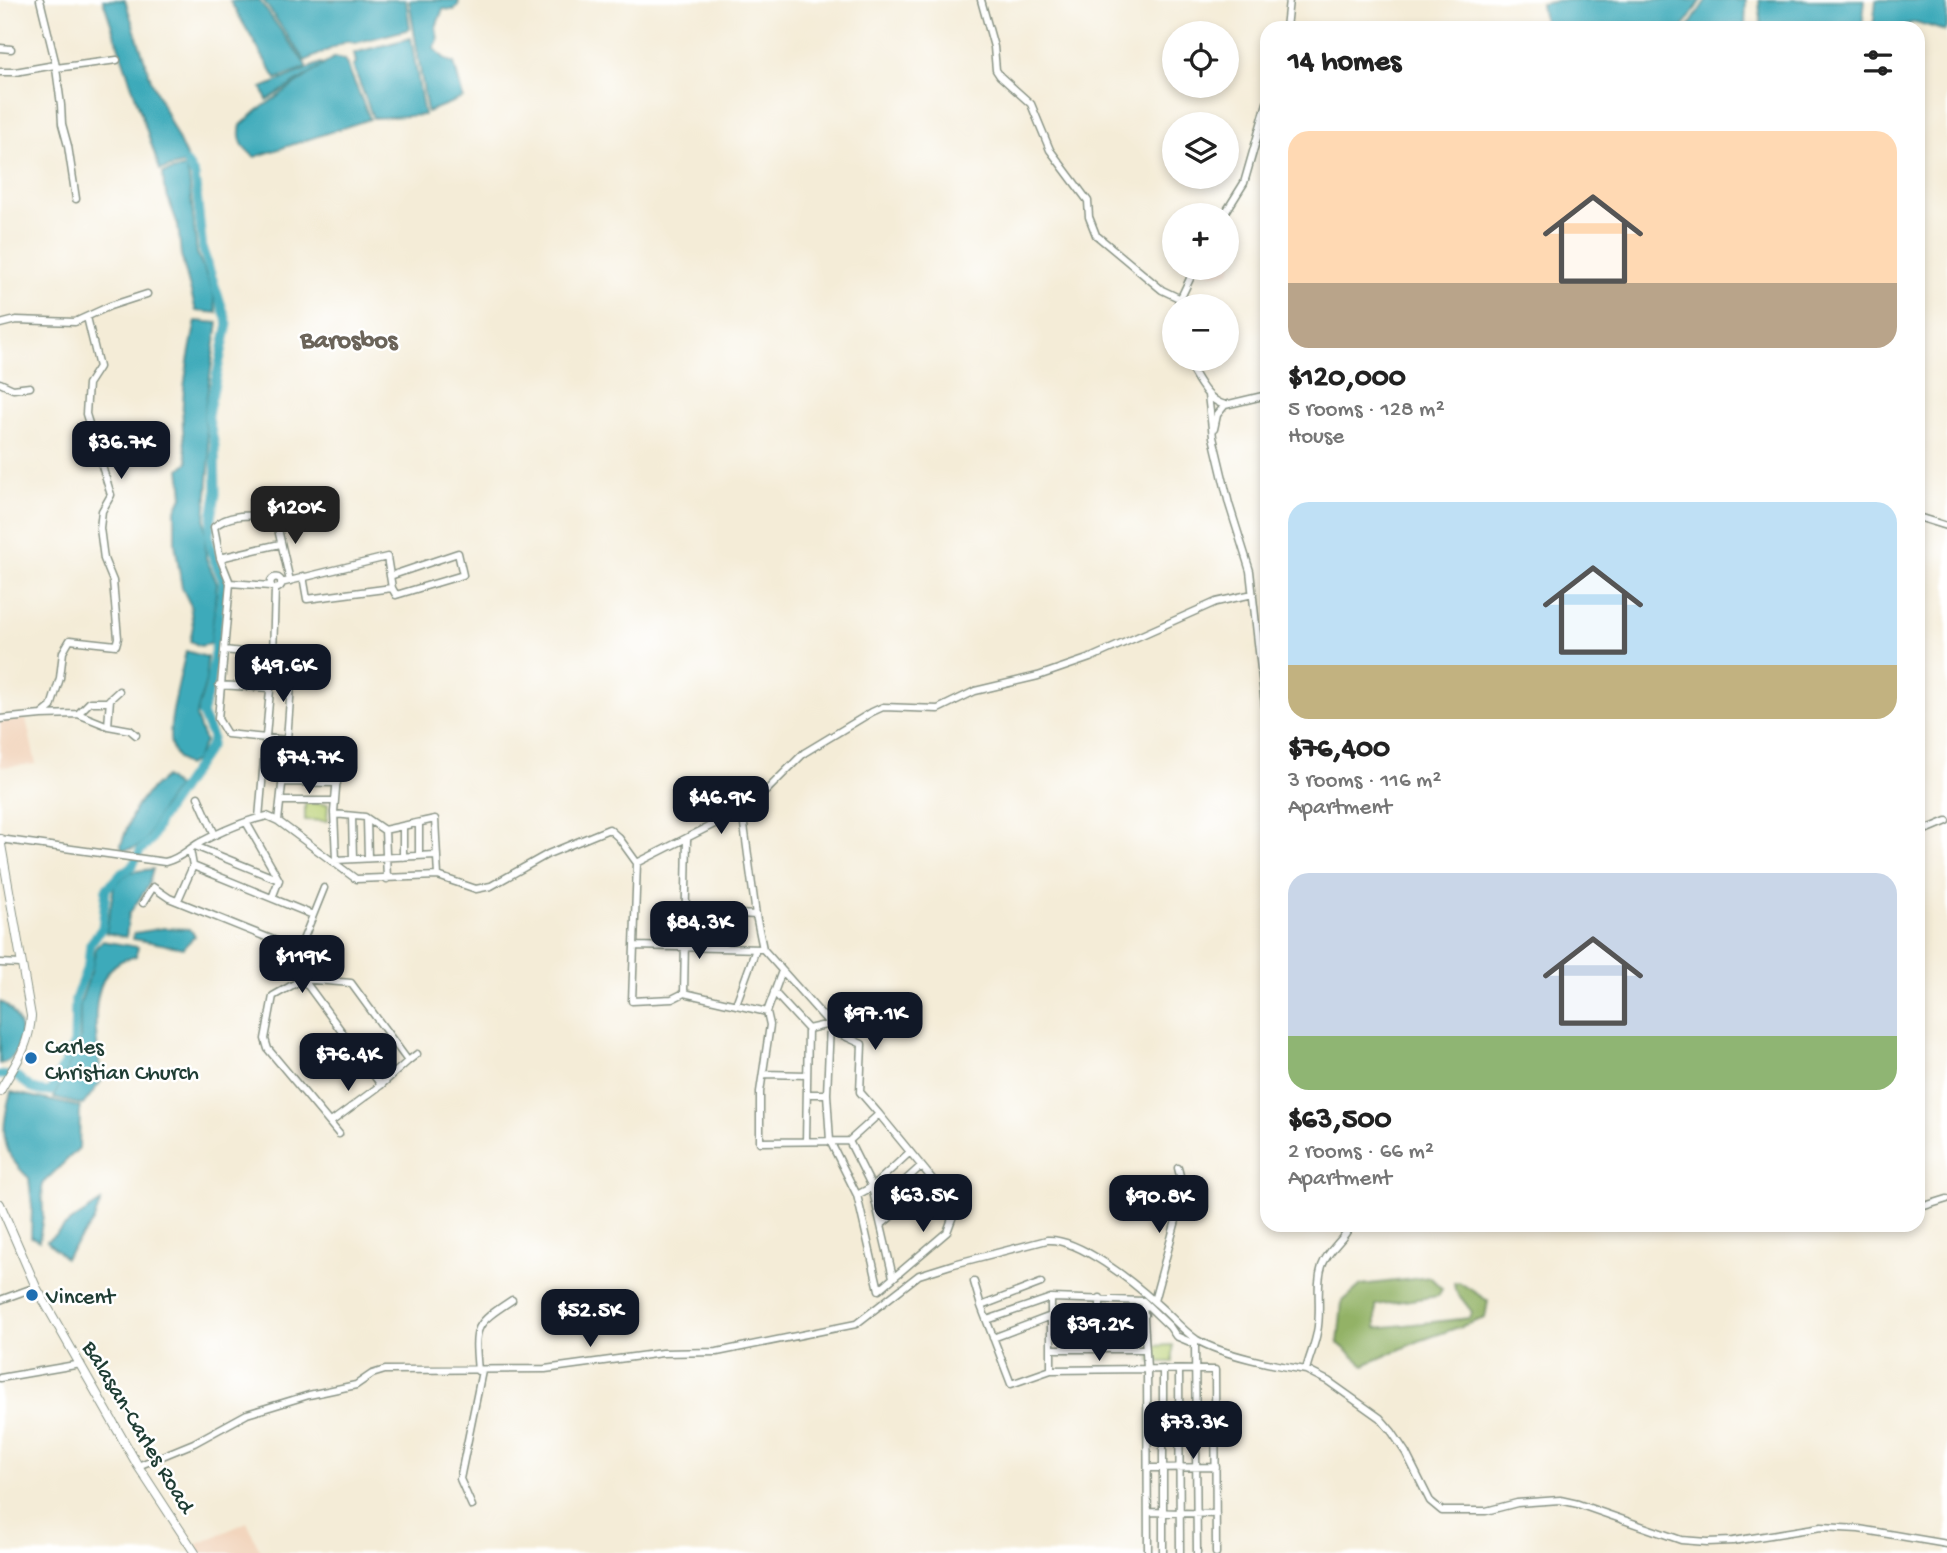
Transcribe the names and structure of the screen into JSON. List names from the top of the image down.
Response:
{
  "streets": {
    "main road": ["Balasan-Carles Road"]
  },
  "districts": ["Barosbos"],
  "places": ["Carles Christian Church", "Vincent"],
  "page": {
    "map_buttons": ["+", "−"],
    "heading": "14 homes",
    "list": [
      {
        "name": "$120,000",
        "note": "5 rooms · 128 m² · House"
      },
      {
        "name": "$76,400",
        "note": "3 rooms · 116 m² · Apartment"
      },
      {
        "name": "$63,500",
        "note": "2 rooms · 66 m² · Apartment"
      }
    ],
    "price": [
      "$36.7K",
      "$120K",
      "$49.6K",
      "$74.7K",
      "$46.9K",
      "$84.3K",
      "$119K",
      "$97.1K",
      "$76.4K",
      "$63.5K",
      "$90.8K",
      "$52.5K",
      "$39.2K",
      "$73.3K"
    ]
  }
}
